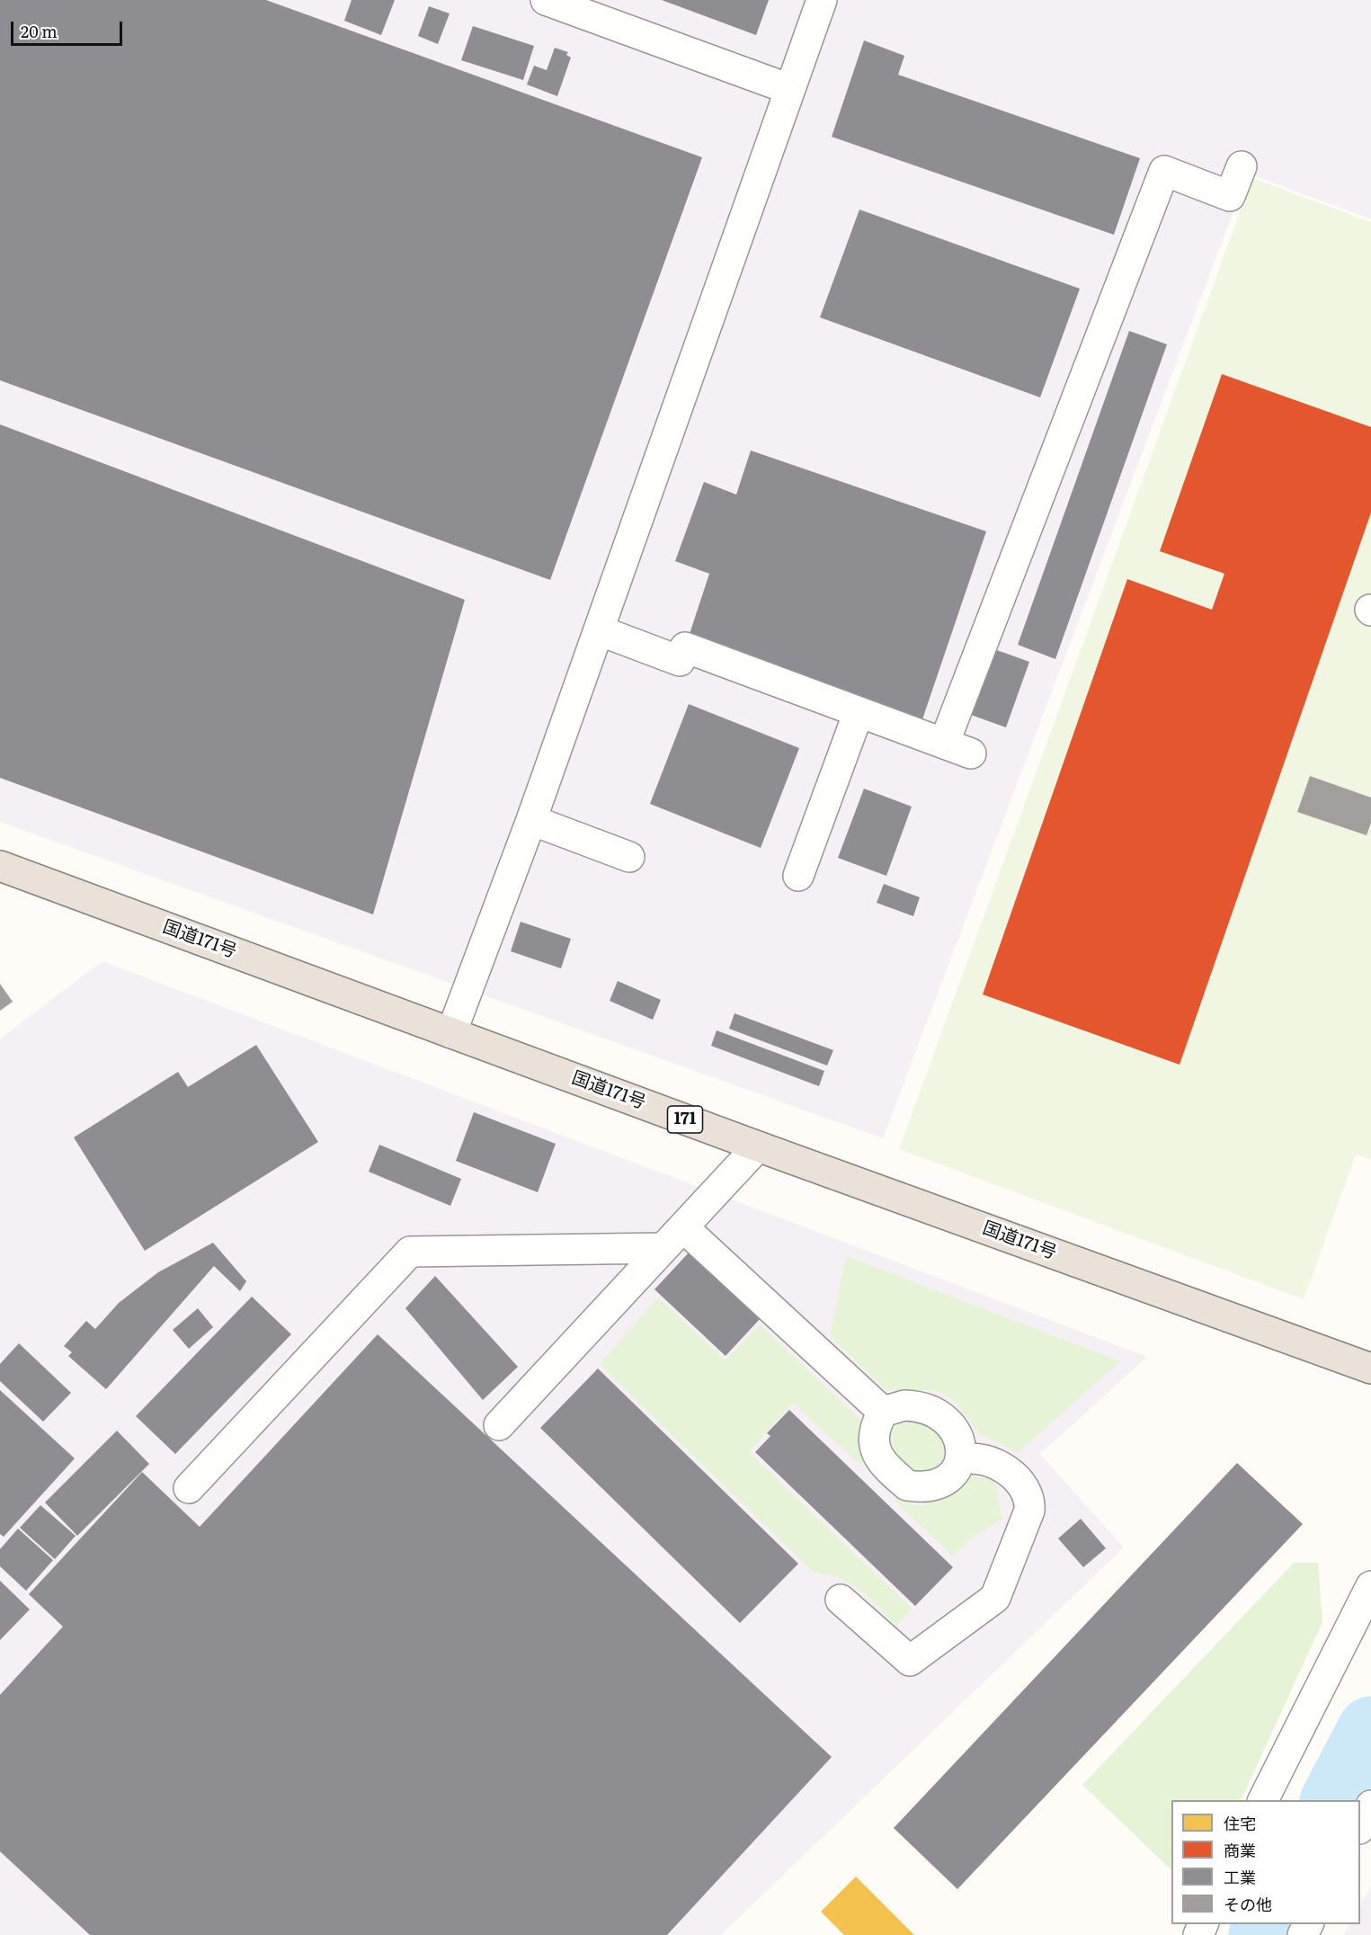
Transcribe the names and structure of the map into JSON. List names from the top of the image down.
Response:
{
  "streets": {
    "highway": ["国道171号", "171"]
  },
  "legend": [
    "住宅",
    "商業",
    "工業",
    "その他"
  ],
  "scale_bar": "20 m"
}
